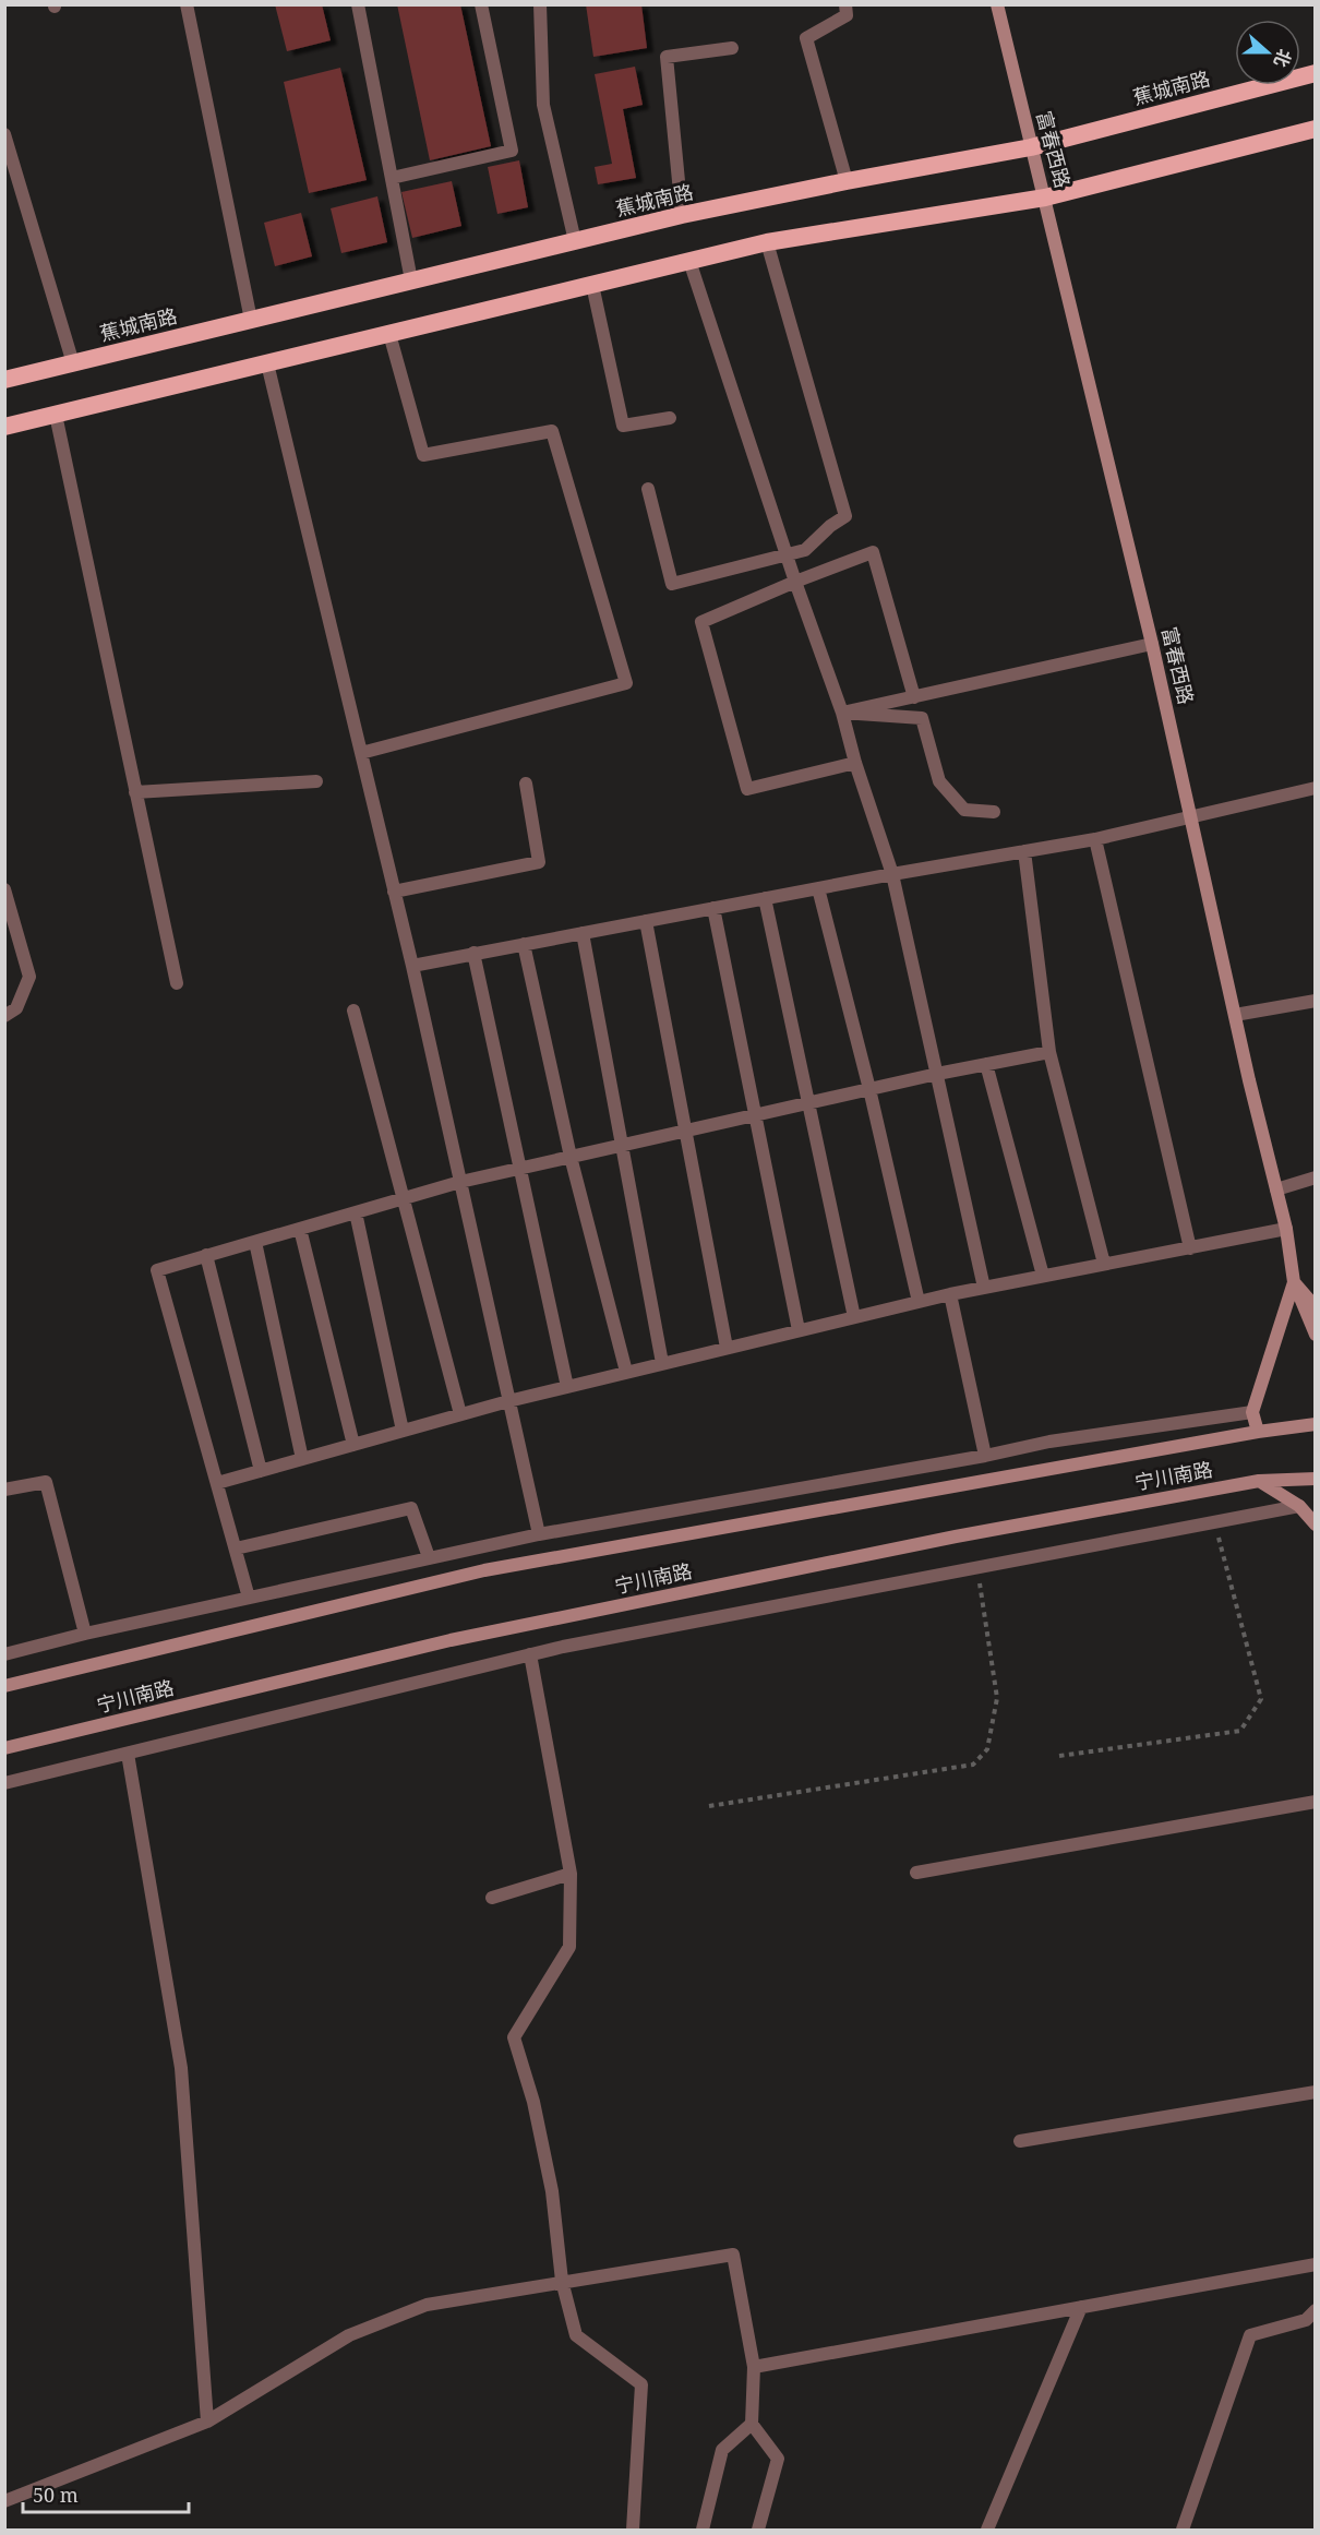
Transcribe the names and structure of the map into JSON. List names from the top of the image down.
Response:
{
  "streets": {
    "highway": ["蕉城南路"],
    "main road": ["富春西路", "宁川南路"]
  },
  "crossings": [
    ["蕉城南路", "富春西路"]
  ],
  "scale_bar": "50 m",
  "north": "right"
}
